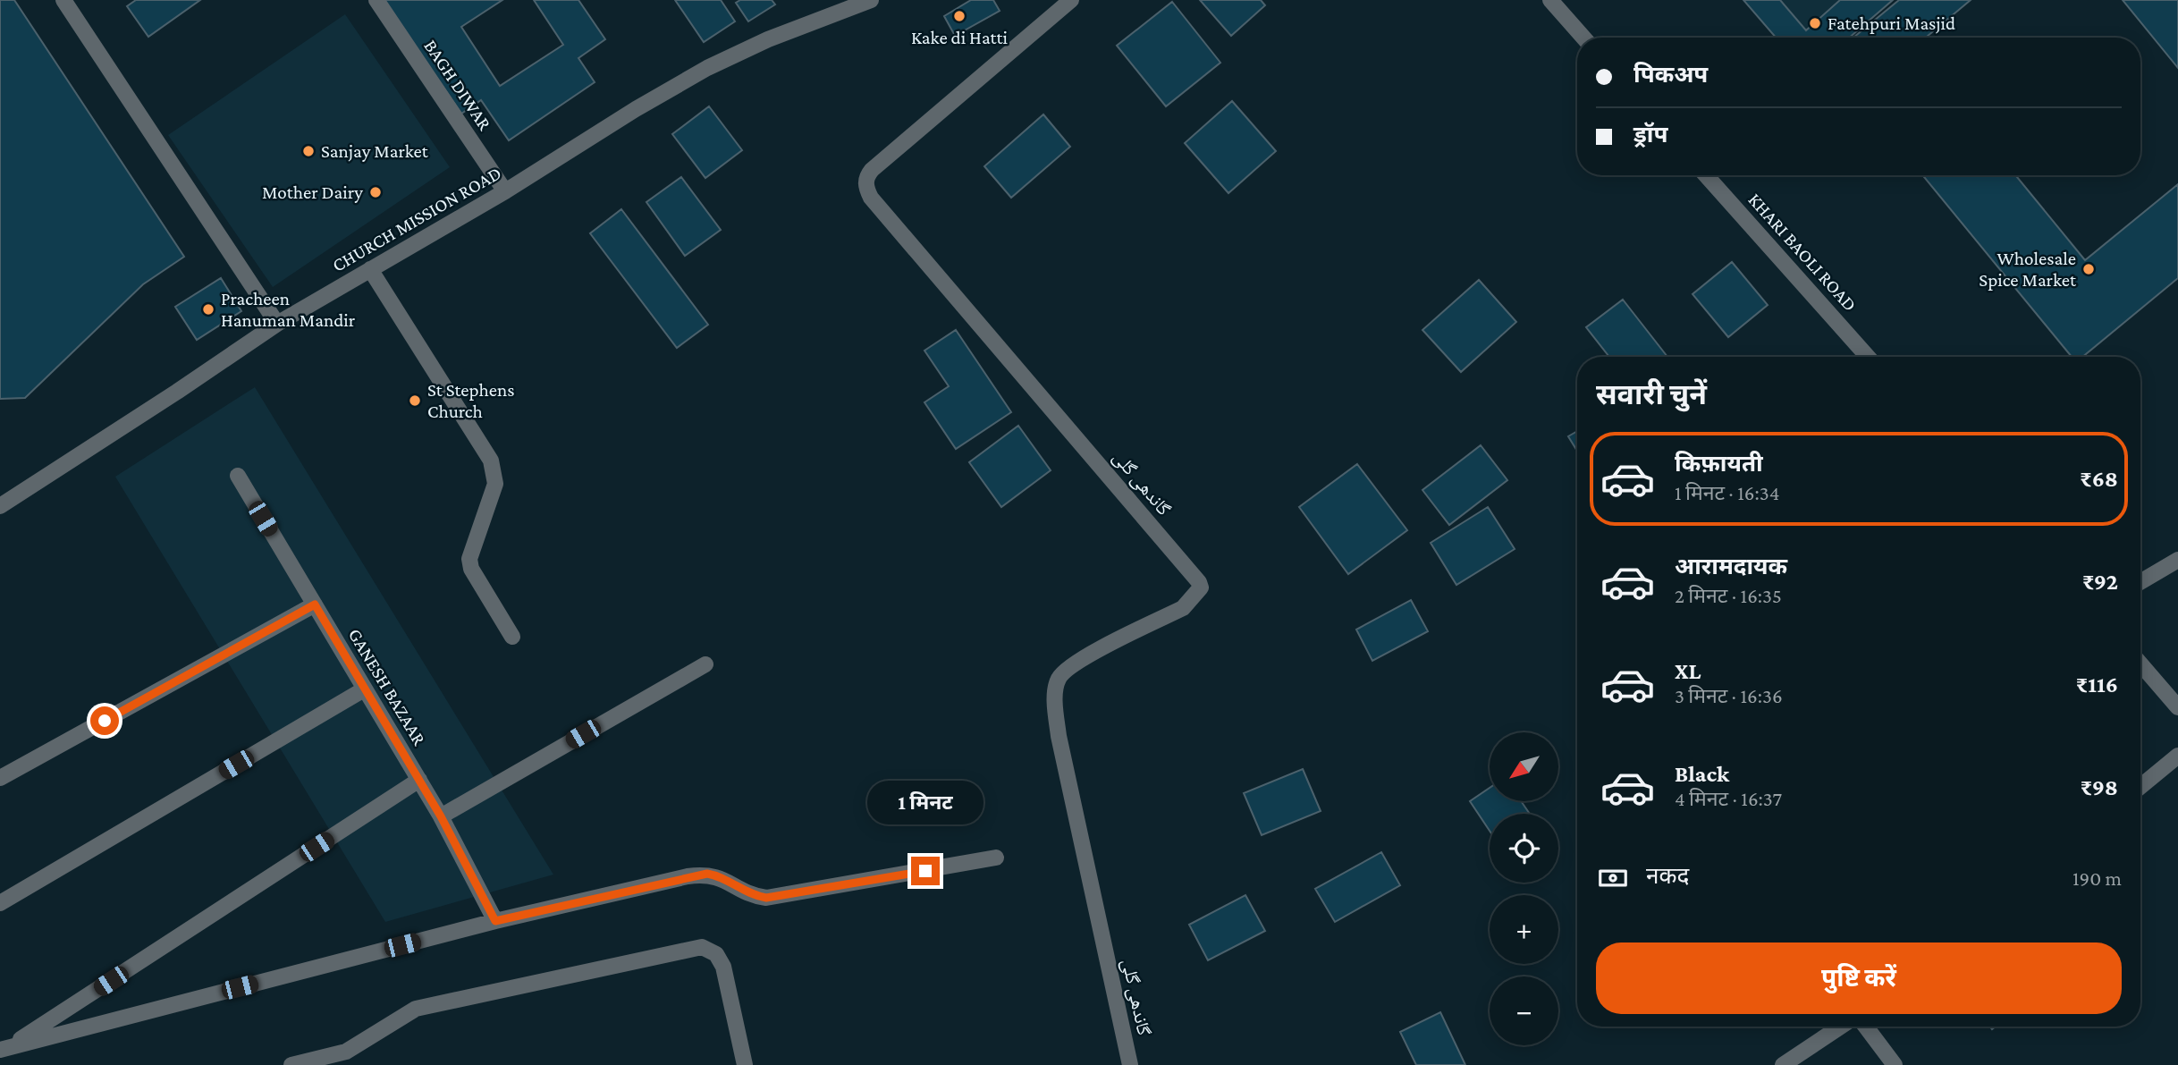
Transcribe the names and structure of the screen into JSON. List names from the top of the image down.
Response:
{
  "streets": {
    "street": [
      "BAGH DIWAR",
      "CHURCH MISSION ROAD",
      "KHARI BAOLI ROAD",
      "گاندھی گلی",
      "GANESH BAZAAR"
    ]
  },
  "crossings": [
    ["BAGH DIWAR", "CHURCH MISSION ROAD"]
  ],
  "places": [
    "Kake di Hatti",
    "Fatehpuri Masjid",
    "Sanjay Market",
    "Mother Dairy",
    "Wholesale Spice Market",
    "Pracheen Hanuman Mandir",
    "St Stephens Church"
  ],
  "north": "bottom left",
  "page": {
    "banner": ["पिकअप", "ड्रॉप"],
    "heading": "सवारी चुनें",
    "list": [
      {
        "name": "किफ़ायती",
        "note": "1 मिनट · 16:34",
        "value": "₹68"
      },
      {
        "name": "आरामदायक",
        "note": "2 मिनट · 16:35",
        "value": "₹92"
      },
      {
        "name": "XL",
        "note": "3 मिनट · 16:36",
        "value": "₹116"
      },
      {
        "name": "Black",
        "note": "4 मिनट · 16:37",
        "value": "₹98"
      }
    ],
    "map_buttons": ["+", "−"],
    "bubble": "1 मिनट",
    "pay": ["नकद", "190 m"],
    "buttons": "पुष्टि करें"
  }
}
